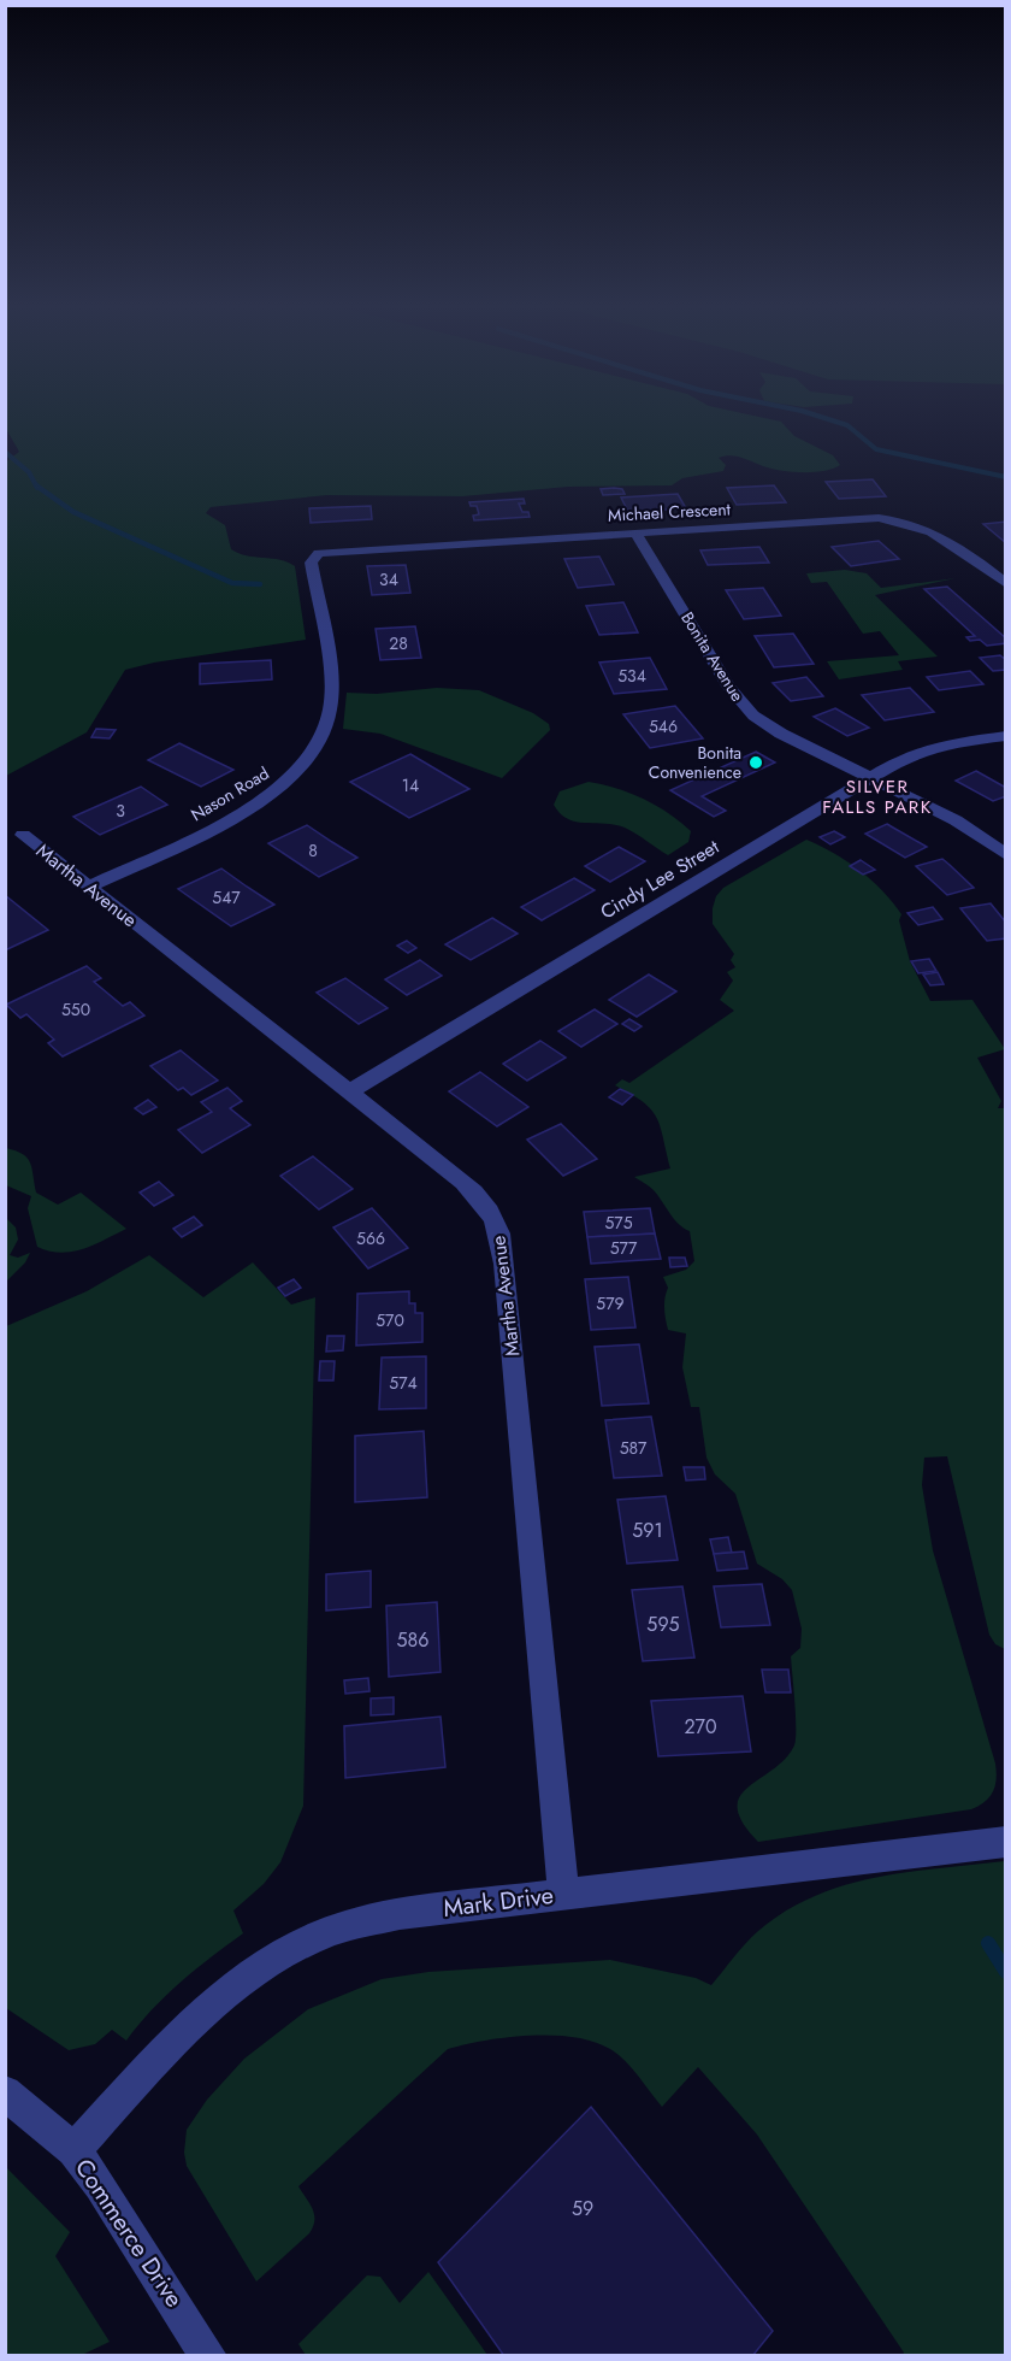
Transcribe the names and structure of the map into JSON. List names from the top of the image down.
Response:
{
  "streets": {
    "street": [
      "Michael Crescent",
      "Bonita Avenue",
      "Nason Road",
      "Cindy Lee Street",
      "Martha Avenue",
      "Mark Drive",
      "Commerce Drive"
    ]
  },
  "crossings": [
    ["Michael Crescent", "Bonita Avenue"],
    ["Michael Crescent", "Nason Road"],
    ["Bonita Avenue", "Cindy Lee Street"],
    ["Nason Road", "Martha Avenue"],
    ["Cindy Lee Street", "Martha Avenue"],
    ["Martha Avenue", "Mark Drive"],
    ["Mark Drive", "Commerce Drive"]
  ],
  "districts": ["SILVER FALLS PARK"],
  "places": ["Bonita Convenience"],
  "house_numbers": [
    "34",
    "28",
    "534",
    "546",
    "14",
    "3",
    "8",
    "547",
    "550",
    "575",
    "566",
    "577",
    "579",
    "570",
    "574",
    "587",
    "591",
    "595",
    "586",
    "270",
    "59"
  ]
}
